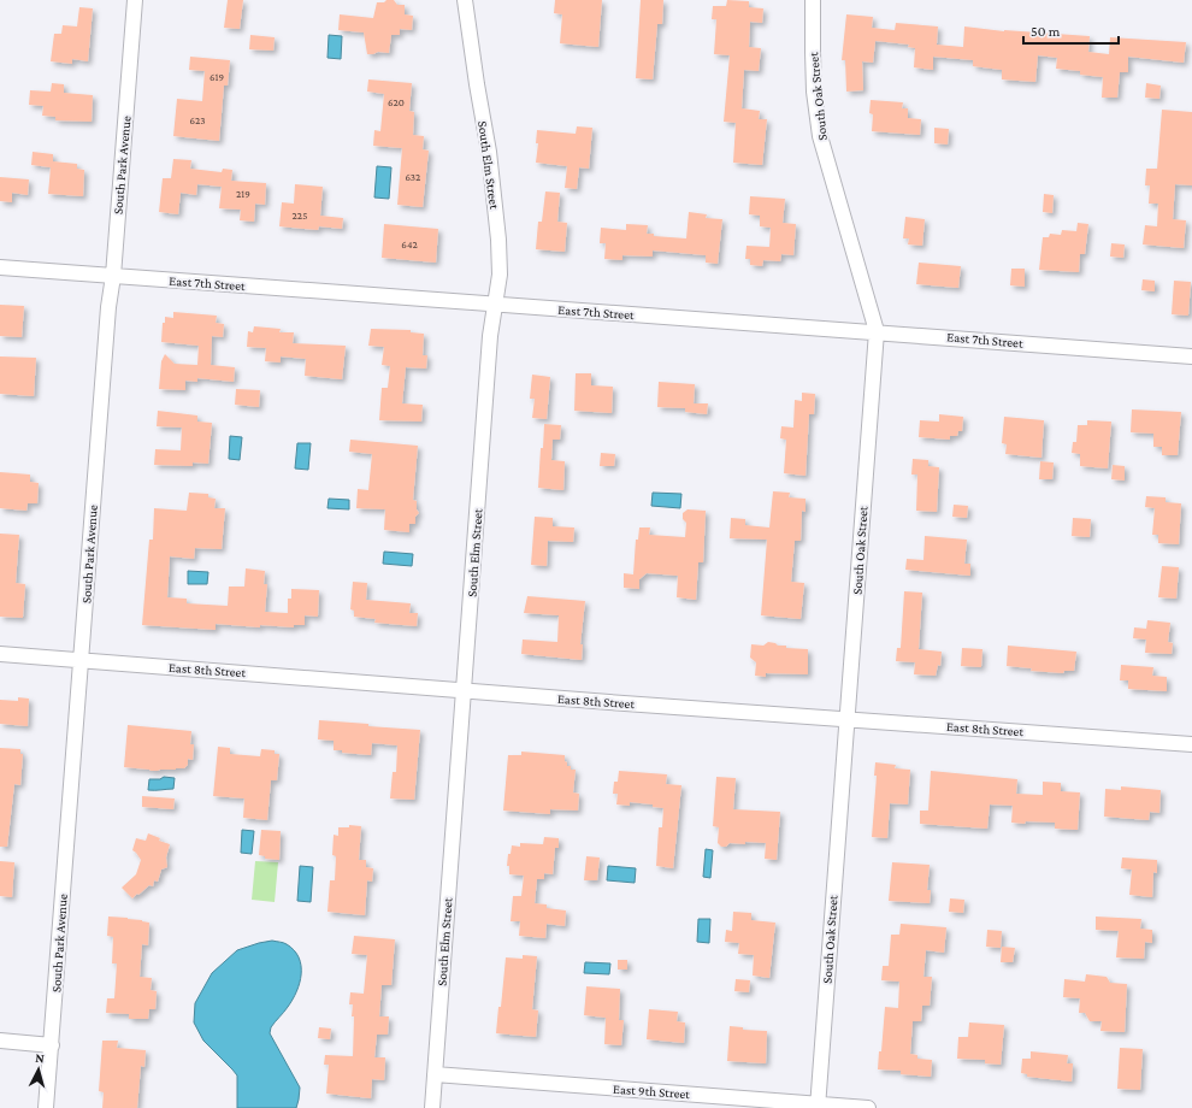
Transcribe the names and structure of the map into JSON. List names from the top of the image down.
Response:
{
  "streets": {
    "street": [
      "South Oak Street",
      "South Park Avenue",
      "South Elm Street",
      "East 7th Street",
      "East 8th Street",
      "East 9th Street"
    ]
  },
  "crossings": [
    ["South Oak Street", "East 7th Street"],
    ["South Oak Street", "East 8th Street"],
    ["South Oak Street", "East 9th Street"],
    ["South Park Avenue", "East 7th Street"],
    ["South Park Avenue", "East 8th Street"],
    ["South Elm Street", "East 7th Street"],
    ["South Elm Street", "East 8th Street"],
    ["South Elm Street", "East 9th Street"]
  ],
  "house_numbers": [
    "619",
    "620",
    "623",
    "632",
    "219",
    "225",
    "642"
  ],
  "scale_bar": "50 m",
  "north": "top"
}
